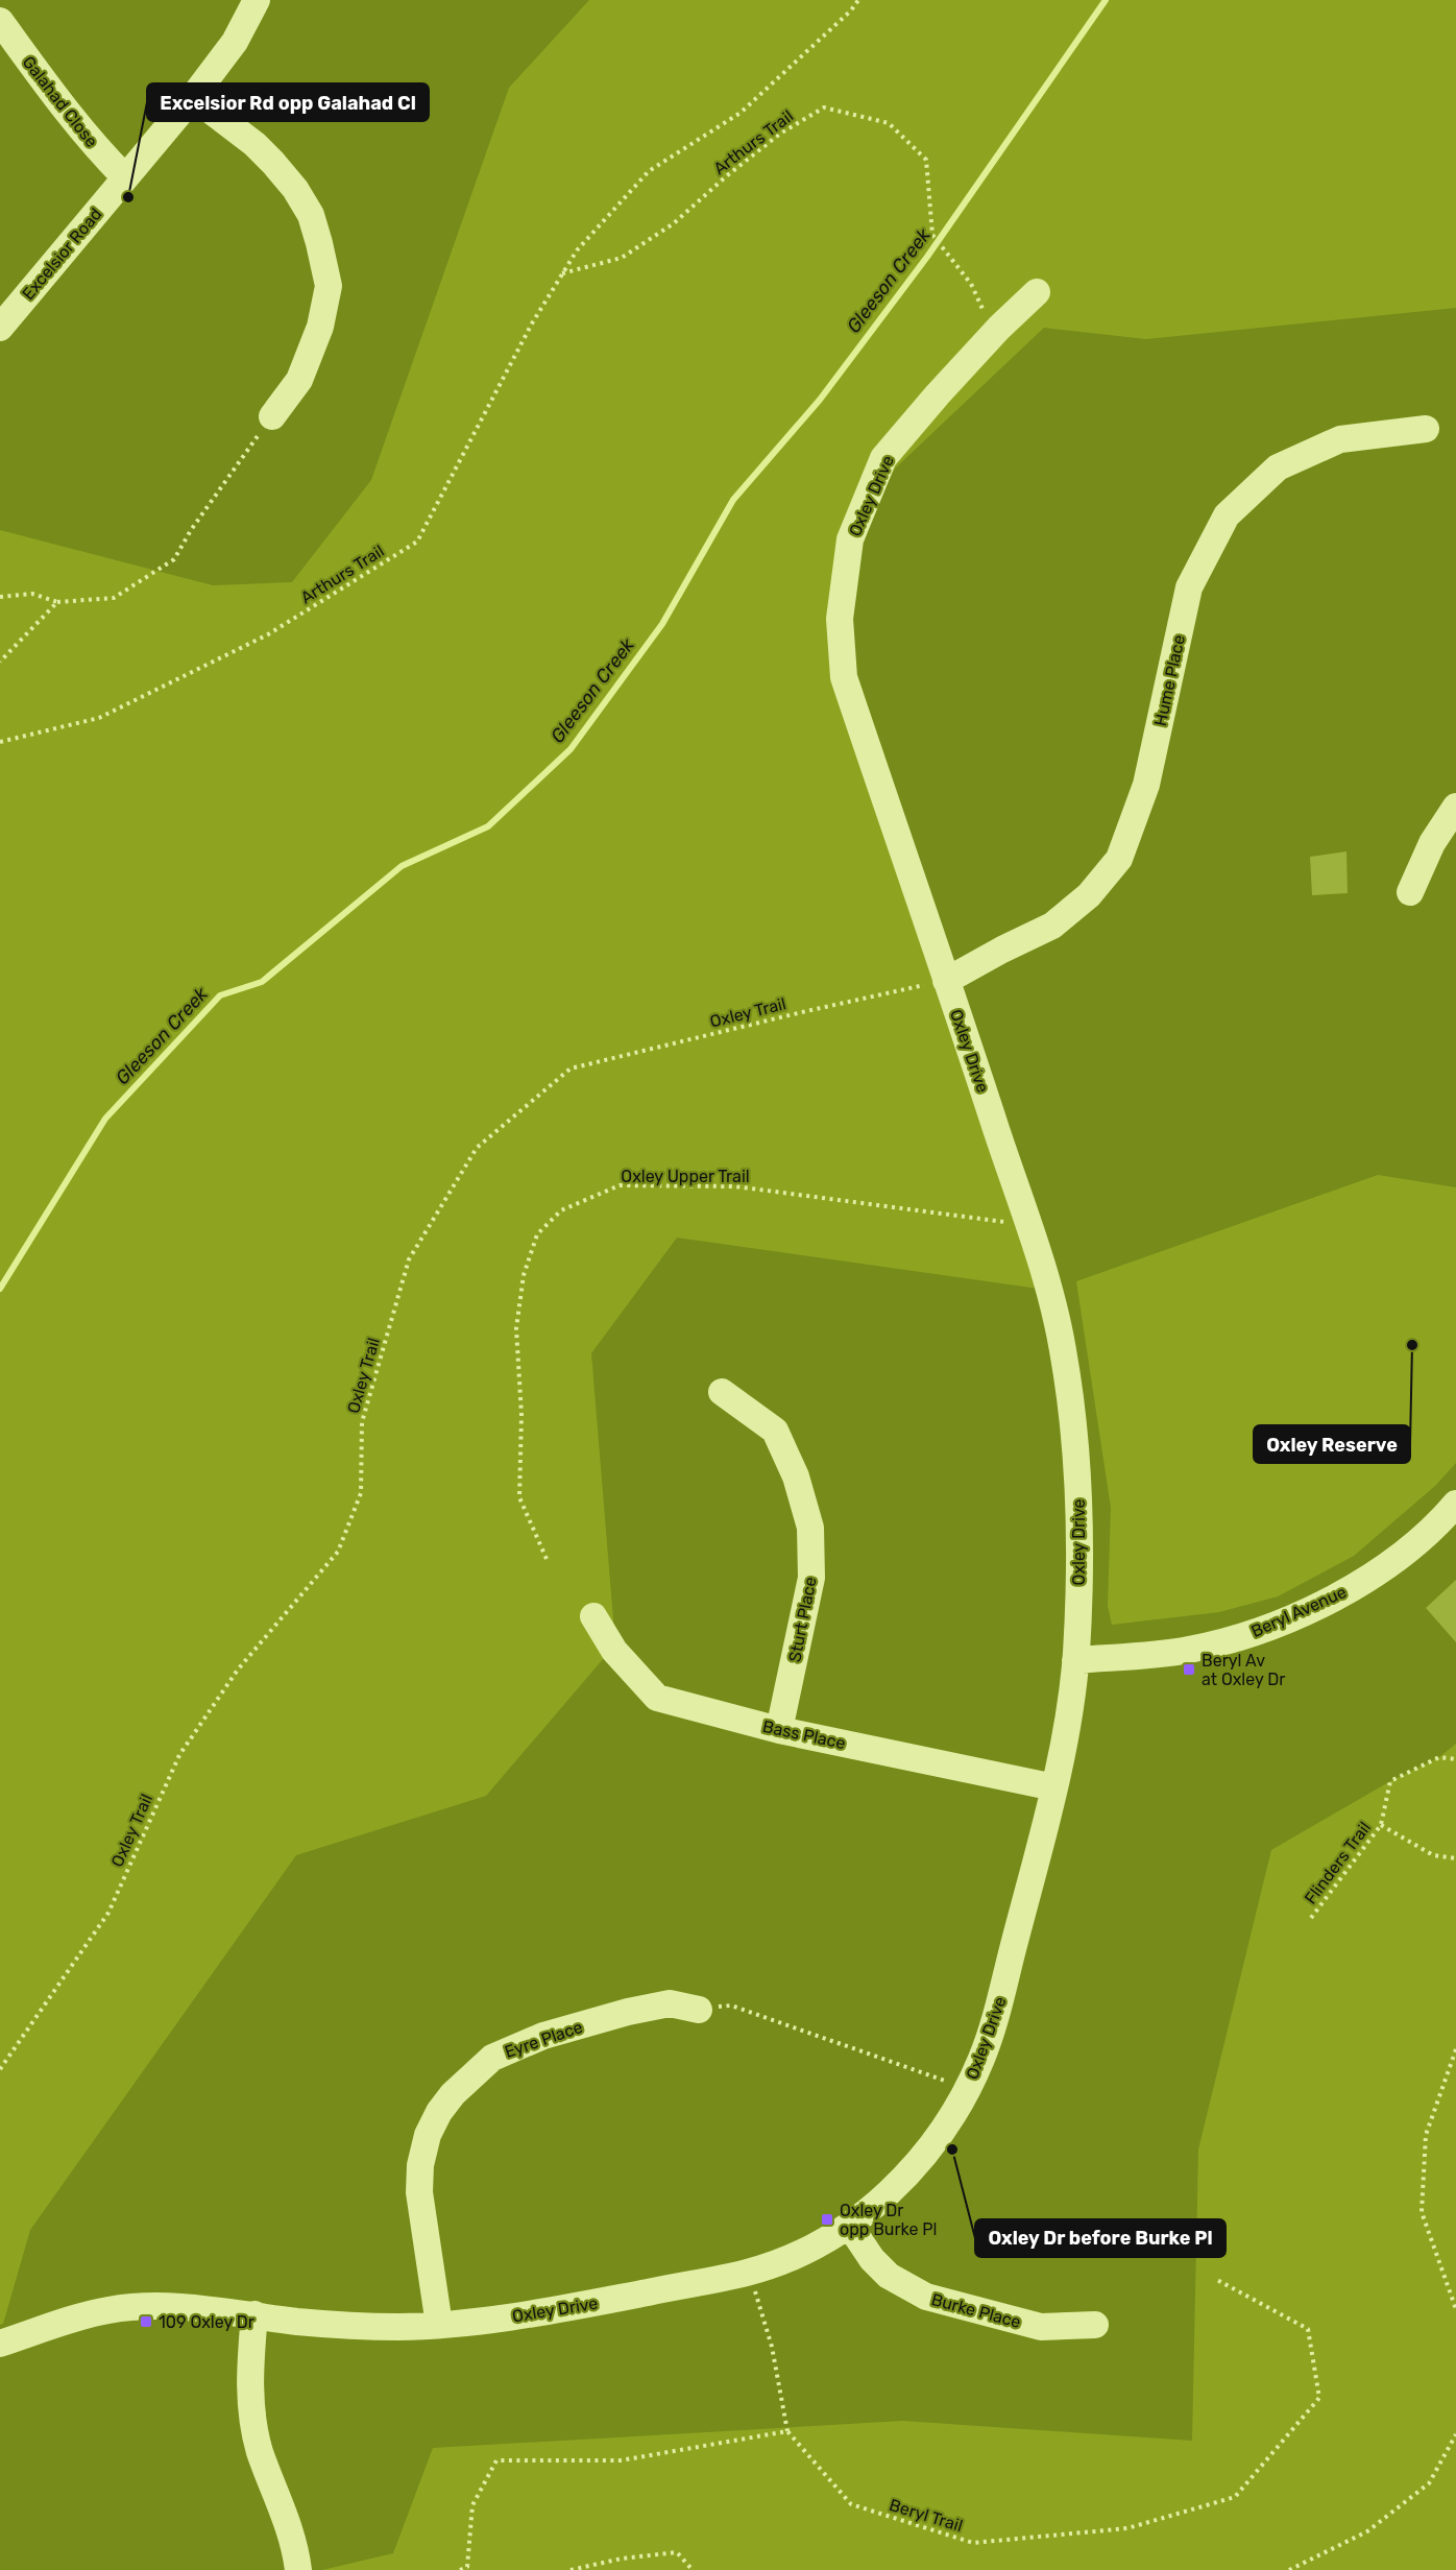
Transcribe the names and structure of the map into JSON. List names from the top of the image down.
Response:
{
  "streets": {
    "street": [
      "Galahad Close",
      "Excelsior Road",
      "Oxley Drive",
      "Hume Place",
      "Beryl Avenue",
      "Sturt Place",
      "Bass Place",
      "Eyre Place",
      "Burke Place"
    ],
    "path": [
      "Arthurs Trail",
      "Oxley Trail",
      "Oxley Upper Trail",
      "Flinders Trail",
      "Beryl Trail"
    ]
  },
  "crossings": [
    ["Galahad Close", "Excelsior Road"],
    ["Arthurs Trail", "Oxley Drive"],
    ["Oxley Drive", "Hume Place"],
    ["Oxley Drive", "Oxley Trail"],
    ["Oxley Drive", "Oxley Upper Trail"],
    ["Oxley Drive", "Beryl Avenue"],
    ["Oxley Drive", "Bass Place"],
    ["Oxley Drive", "Eyre Place"],
    ["Oxley Drive", "Burke Place"],
    ["Hume Place", "Oxley Trail"],
    ["Sturt Place", "Bass Place"]
  ],
  "water": ["Gleeson Creek"],
  "places": {
    "other": ["Excelsior Rd opp Galahad Cl", "Oxley Reserve", "Oxley Dr before Burke Pl"],
    "transit": ["Beryl Av at Oxley Dr", "Oxley Dr opp Burke Pl", "109 Oxley Dr"]
  }
}
